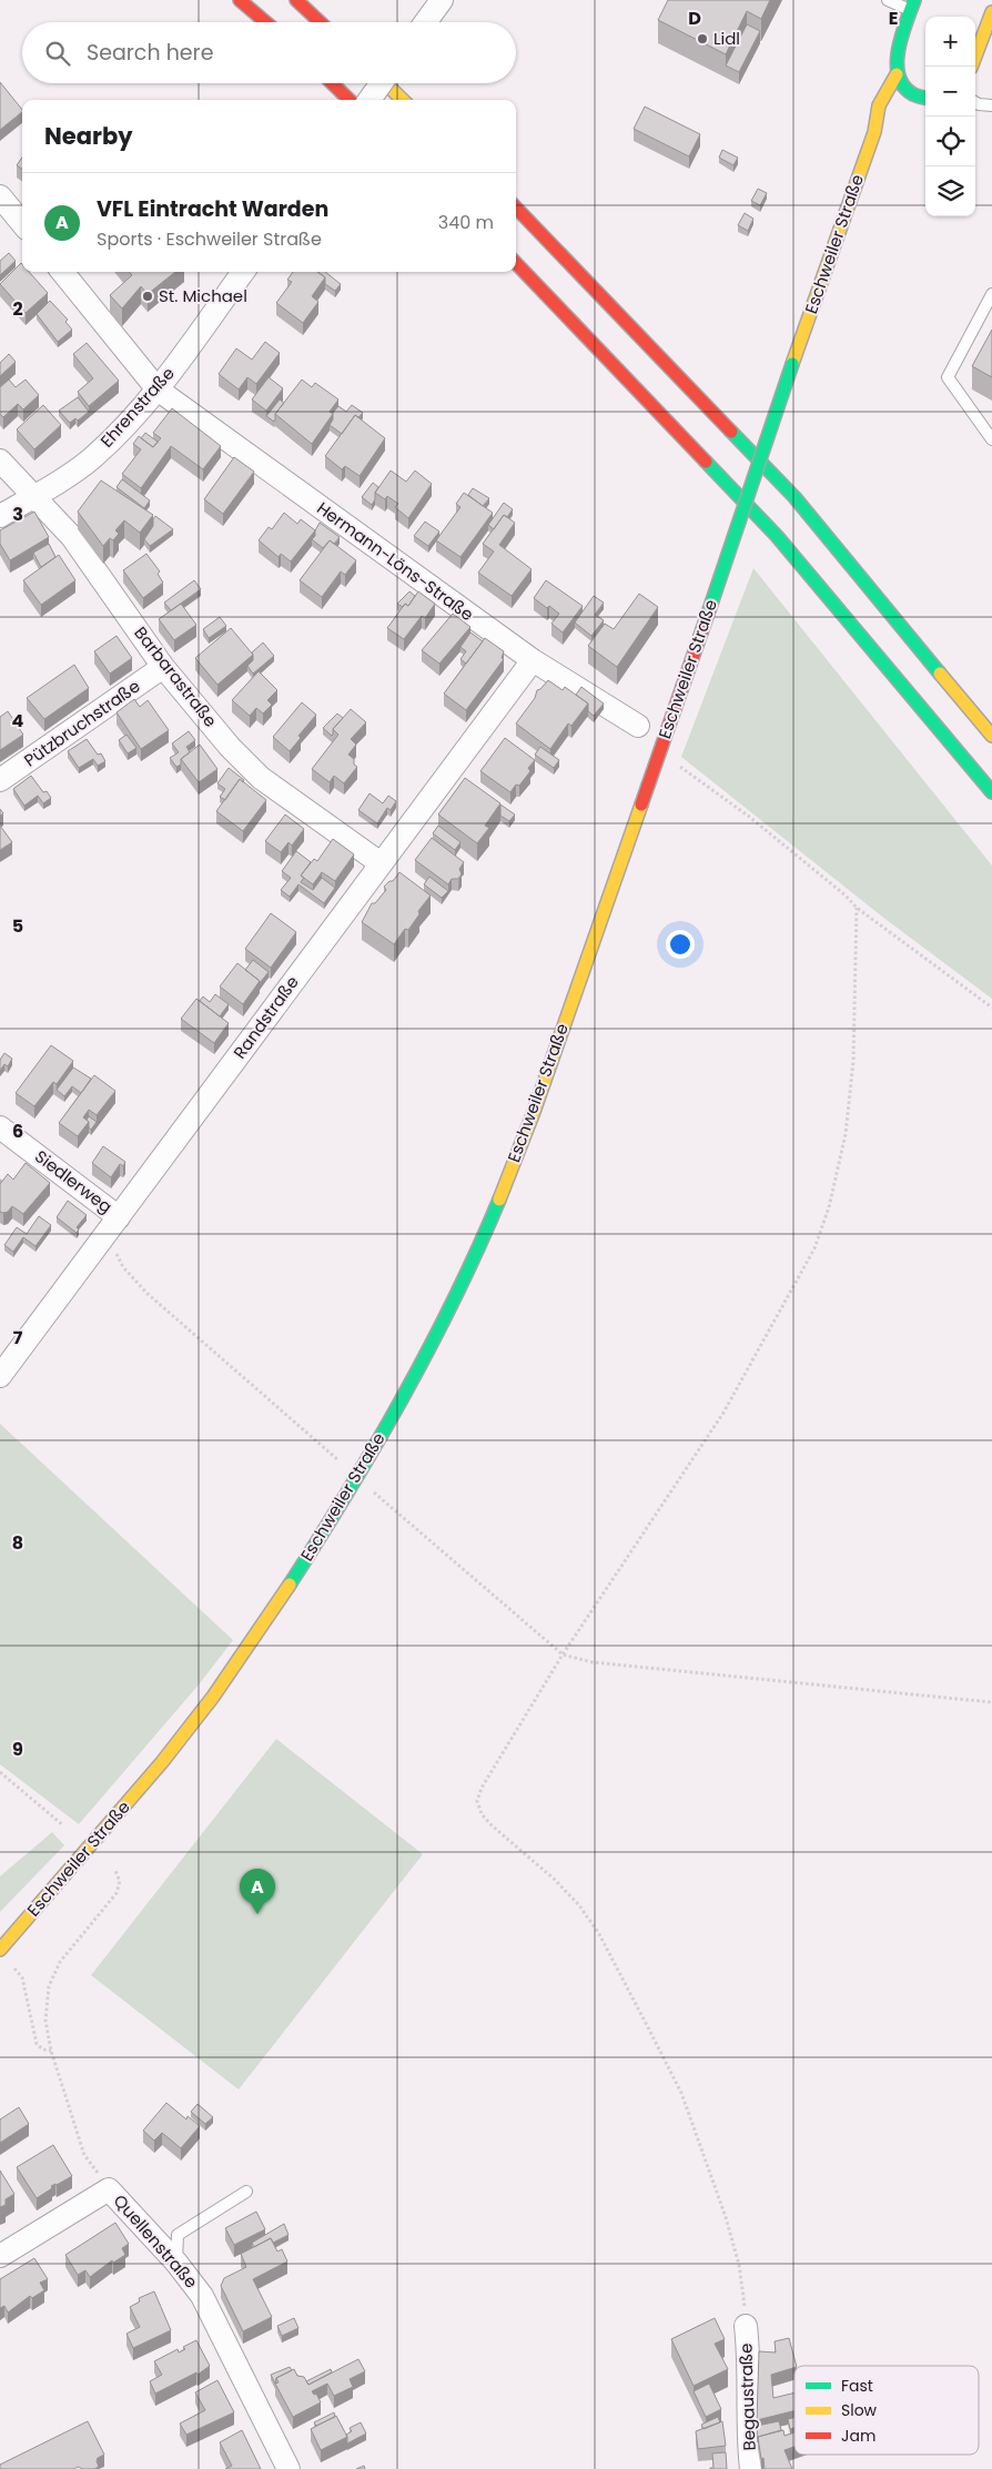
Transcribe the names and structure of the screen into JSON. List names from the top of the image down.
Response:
{
  "streets": {
    "main road": ["Eschweiler Straße"],
    "street": [
      "Ehrenstraße",
      "Hermann-Löns-Straße",
      "Barbarastraße",
      "Pützbruchstraße",
      "Randstraße",
      "Siedlerweg",
      "Quellenstraße",
      "Begaustraße"
    ]
  },
  "crossings": [
    ["Ehrenstraße", "Hermann-Löns-Straße"],
    ["Ehrenstraße", "Barbarastraße"],
    ["Hermann-Löns-Straße", "Randstraße"],
    ["Barbarastraße", "Pützbruchstraße"],
    ["Barbarastraße", "Randstraße"],
    ["Randstraße", "Siedlerweg"]
  ],
  "places": ["Lidl", "St. Michael"],
  "legend": ["Fast", "Slow", "Jam"],
  "page": {
    "map_buttons": ["+", "−"],
    "search": "Search here",
    "heading": "Nearby",
    "list": [
      {
        "mark": "A",
        "name": "VFL Eintracht Warden",
        "note": "Sports · Eschweiler Straße",
        "value": "340 m"
      }
    ],
    "pins": "A"
  },
  "grid": {
    "columns": ["D", "E"],
    "rows": [
      "2",
      "3",
      "4",
      "5",
      "6",
      "7",
      "8",
      "9"
    ]
  }
}
